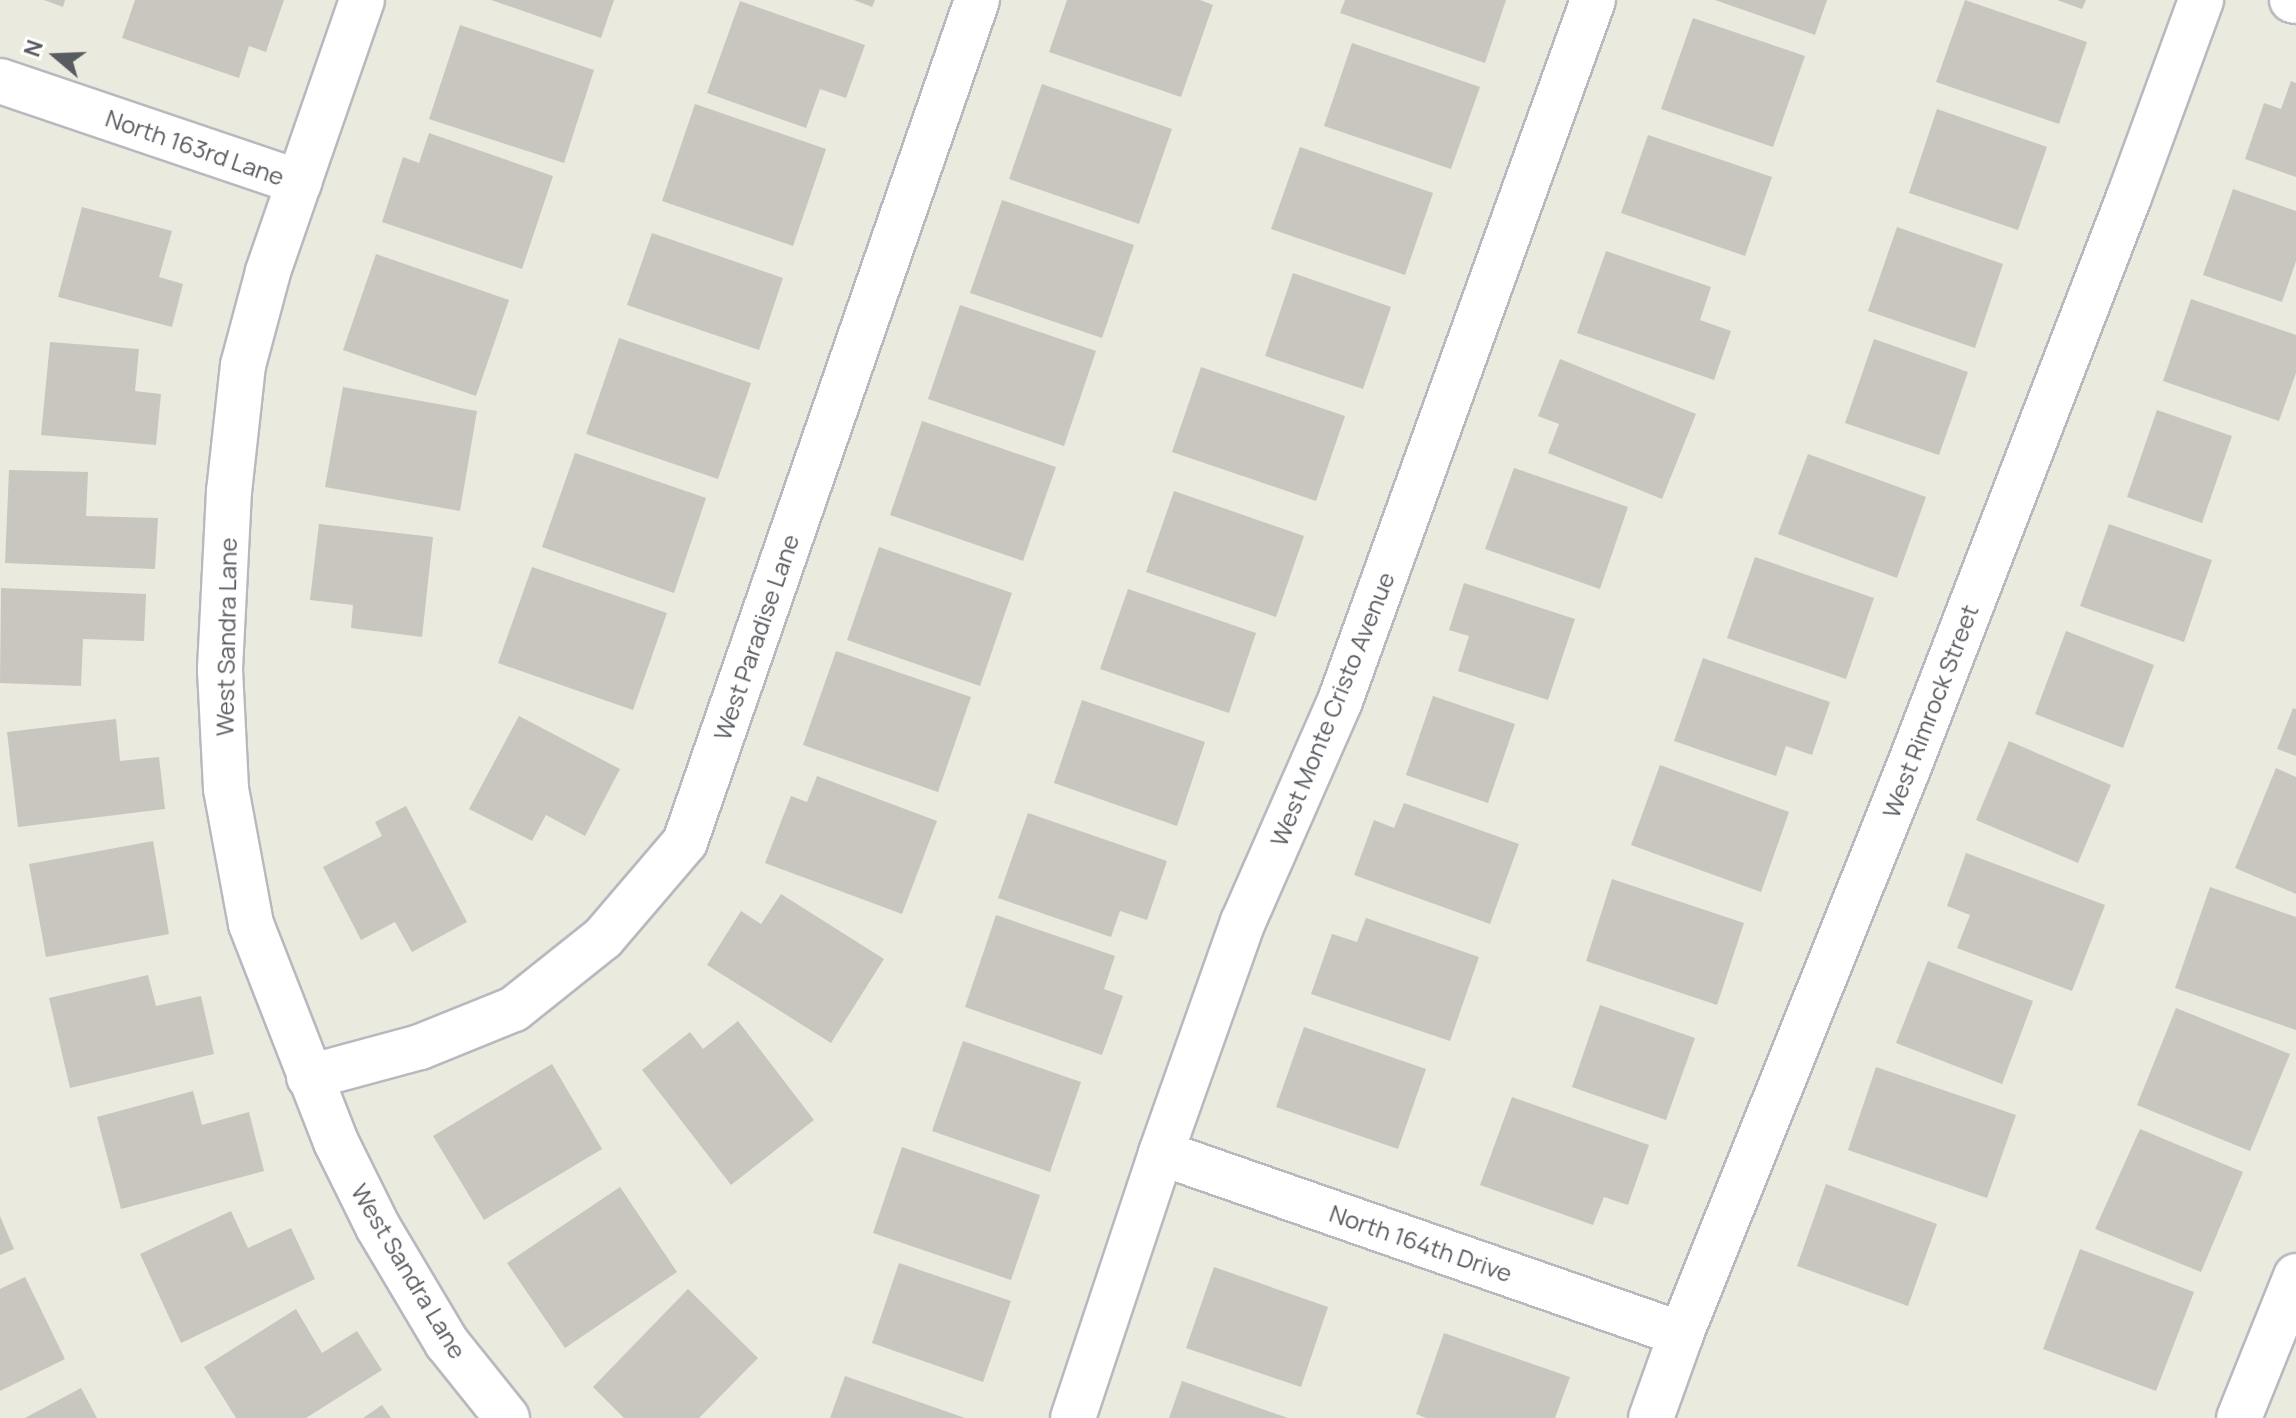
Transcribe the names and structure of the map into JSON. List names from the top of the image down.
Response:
{
  "streets": {
    "street": [
      "North 163rd Lane",
      "West Sandra Lane",
      "West Paradise Lane",
      "West Monte Cristo Avenue",
      "West Rimrock Street",
      "North 164th Drive"
    ]
  },
  "crossings": [
    ["North 163rd Lane", "West Sandra Lane"],
    ["West Sandra Lane", "West Paradise Lane"],
    ["West Monte Cristo Avenue", "North 164th Drive"],
    ["West Rimrock Street", "North 164th Drive"]
  ],
  "north": "left"
}
